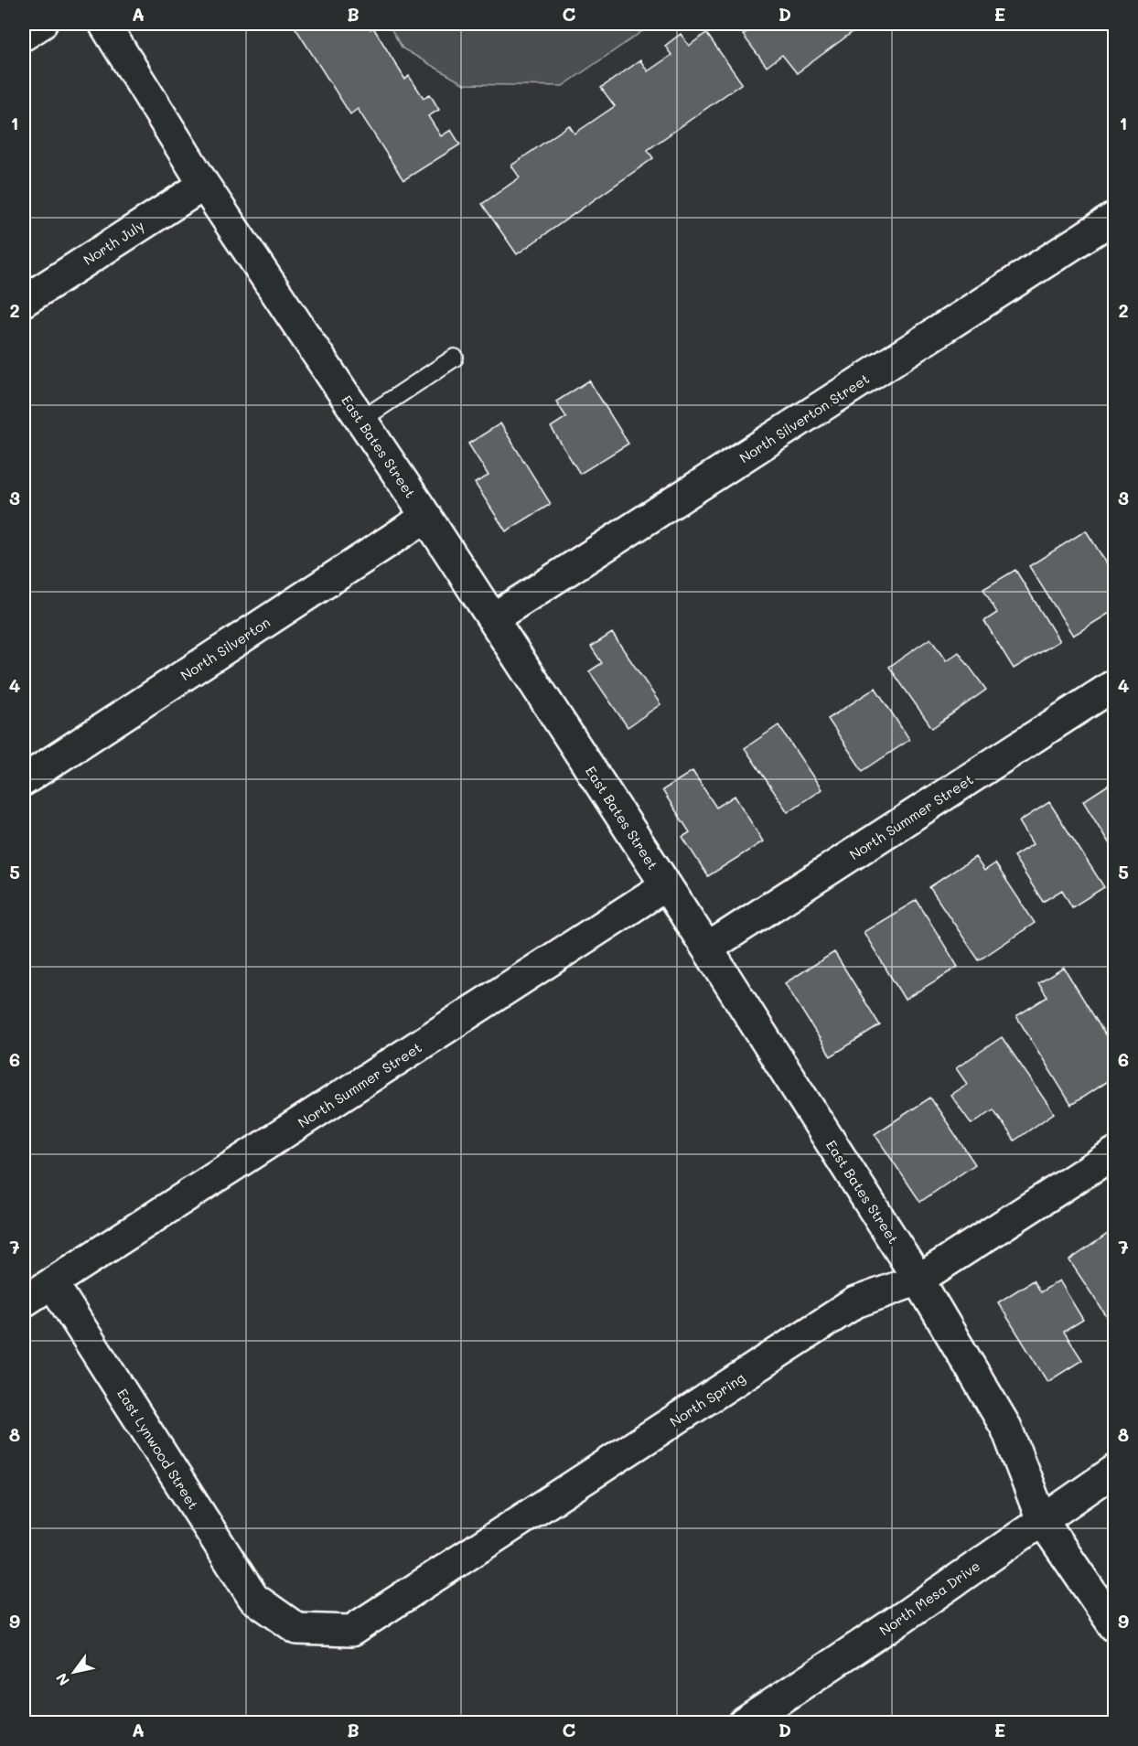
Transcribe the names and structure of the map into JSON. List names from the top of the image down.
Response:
{
  "streets": {
    "street": [
      "North July",
      "North Silverton Street",
      "East Bates Street",
      "North Silverton",
      "North Summer Street",
      "North Spring",
      "East Lynwood Street",
      "North Mesa Drive"
    ]
  },
  "crossings": [
    ["North July", "East Bates Street"],
    ["North Silverton Street", "East Bates Street"],
    ["East Bates Street", "North Silverton"],
    ["East Bates Street", "North Summer Street"],
    ["East Bates Street", "North Spring"],
    ["East Bates Street", "North Mesa Drive"],
    ["North Summer Street", "East Lynwood Street"],
    ["North Spring", "East Lynwood Street"]
  ],
  "north": "bottom left",
  "grid": {
    "columns": [
      "A",
      "B",
      "C",
      "D",
      "E"
    ],
    "rows": [
      "1",
      "2",
      "3",
      "4",
      "5",
      "6",
      "7",
      "8",
      "9"
    ]
  }
}
